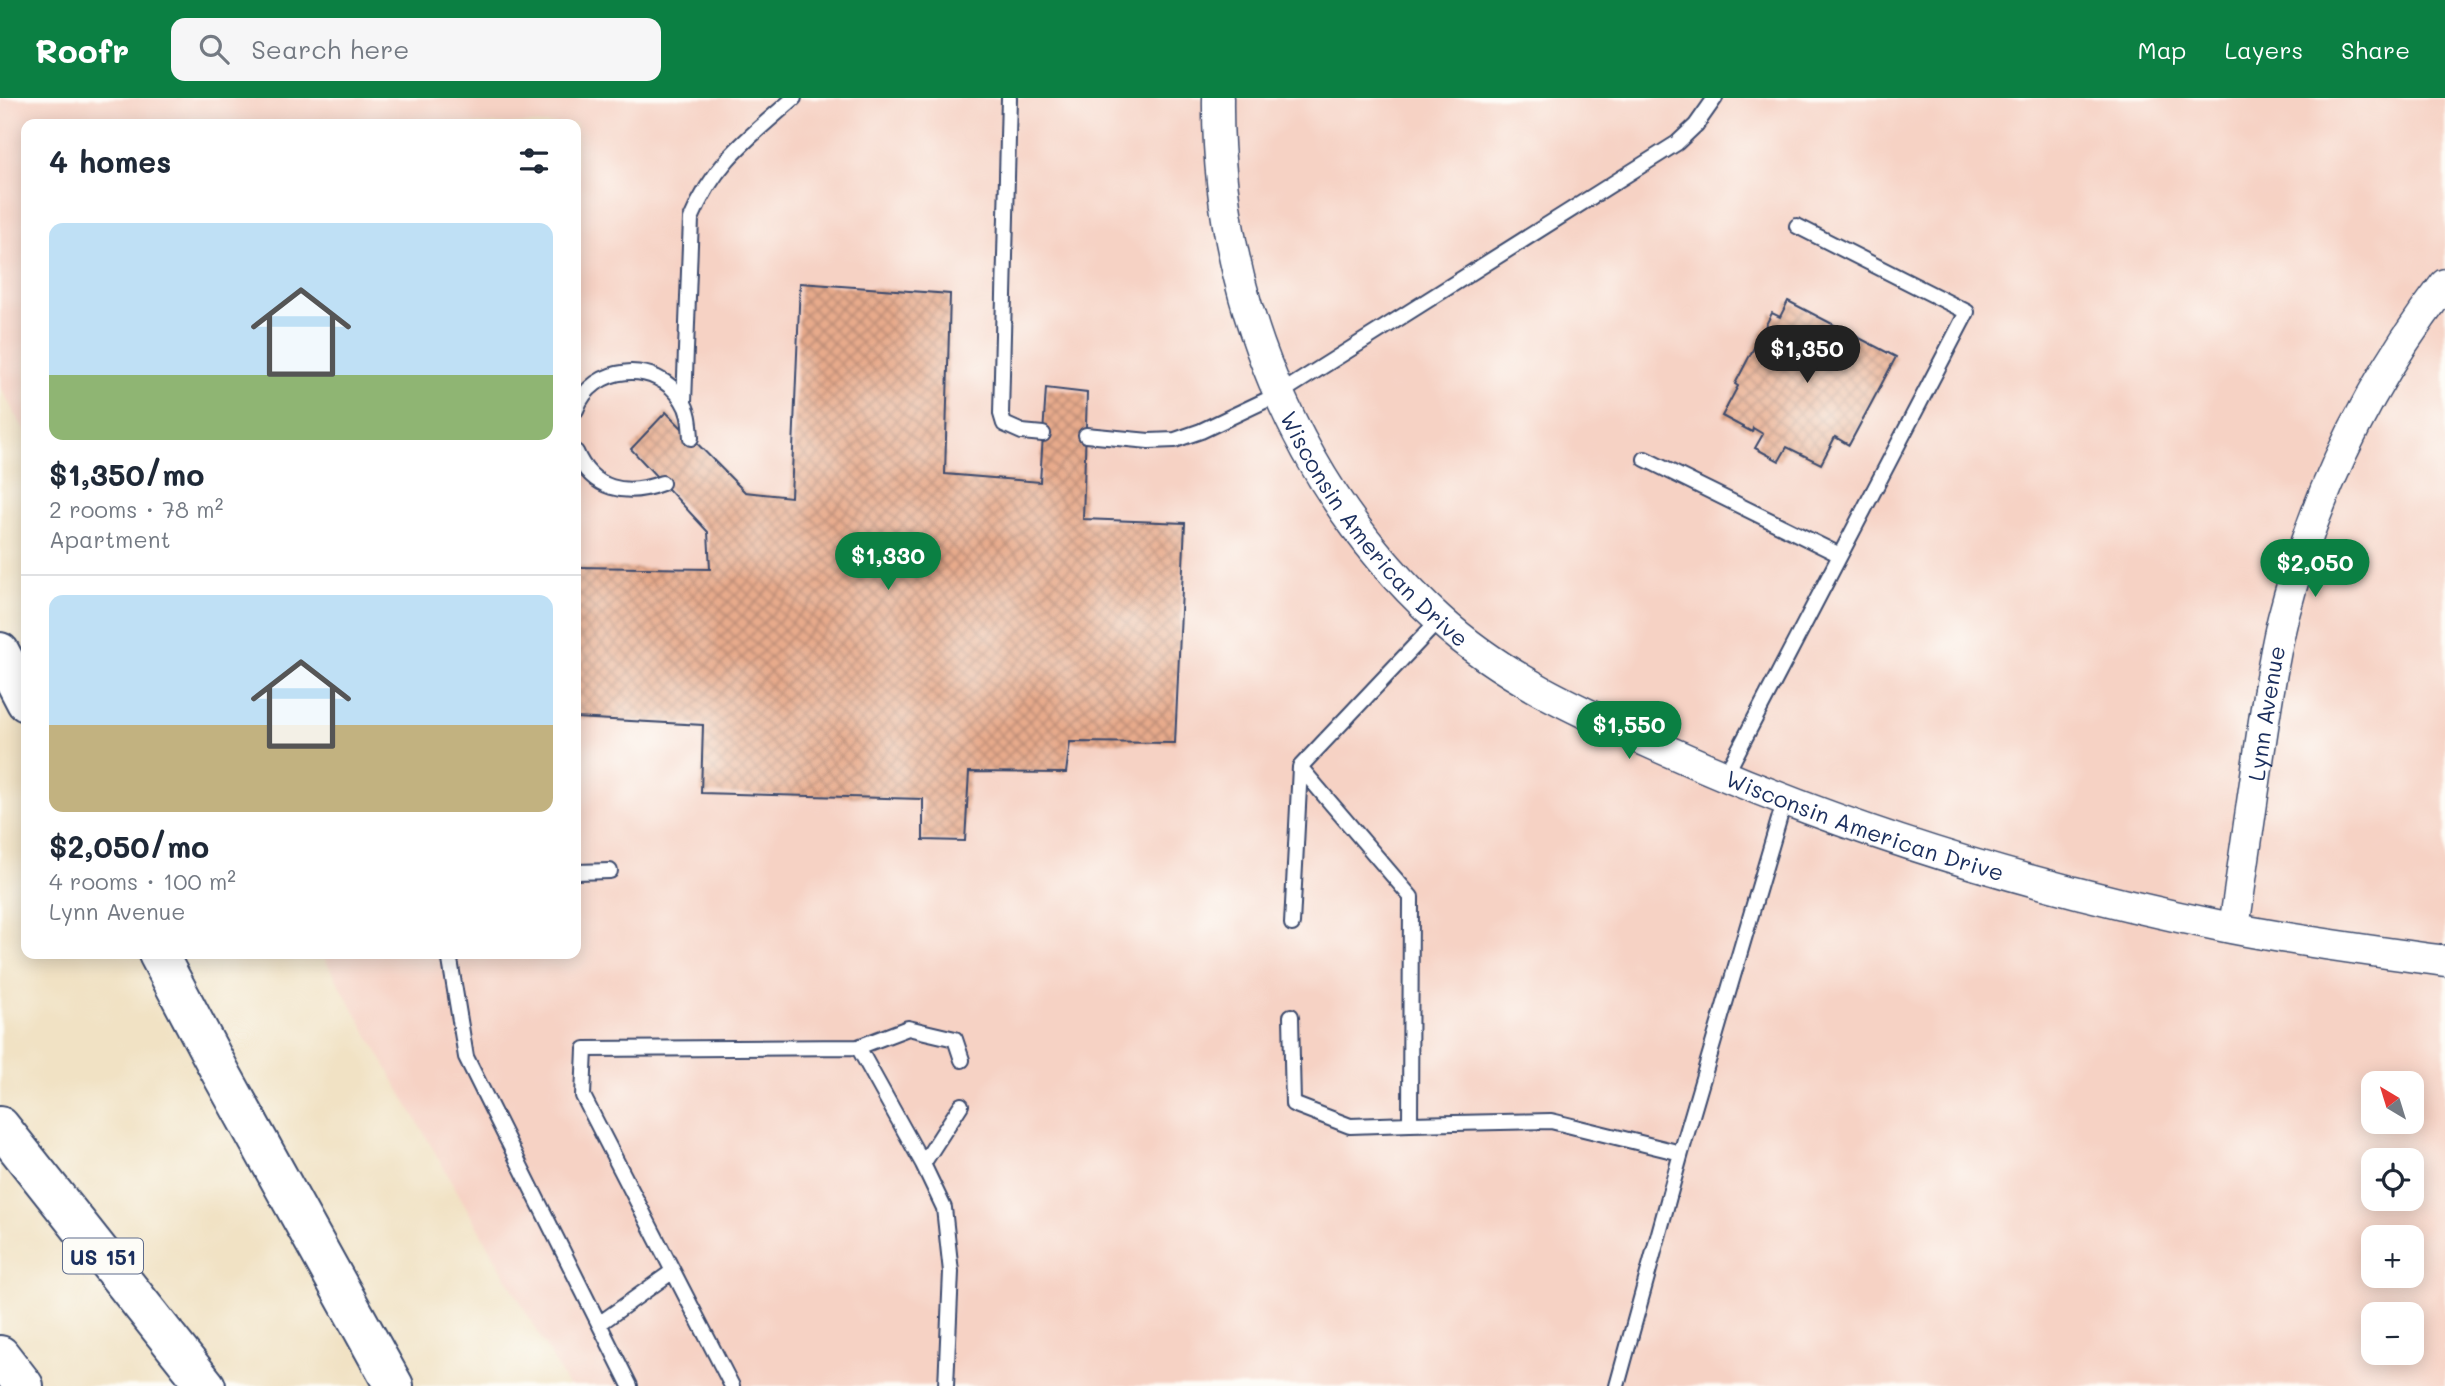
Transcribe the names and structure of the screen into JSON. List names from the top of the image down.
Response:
{
  "streets": {
    "main road": ["US 151"],
    "street": ["Wisconsin American Drive", "Lynn Avenue"]
  },
  "crossings": [
    ["Wisconsin American Drive", "Lynn Avenue"]
  ],
  "north": "top left",
  "page": {
    "header": "Roofr",
    "search": "Search here",
    "nav": ["Map", "Layers", "Share"],
    "heading": "4 homes",
    "list": [
      {
        "name": "$1,350/mo",
        "note": "2 rooms · 78 m² · Apartment"
      },
      {
        "name": "$2,050/mo",
        "note": "4 rooms · 100 m² · Lynn Avenue"
      }
    ],
    "price": [
      "$1,350",
      "$1,330",
      "$2,050",
      "$1,550"
    ],
    "map_buttons": ["+", "−"]
  }
}
